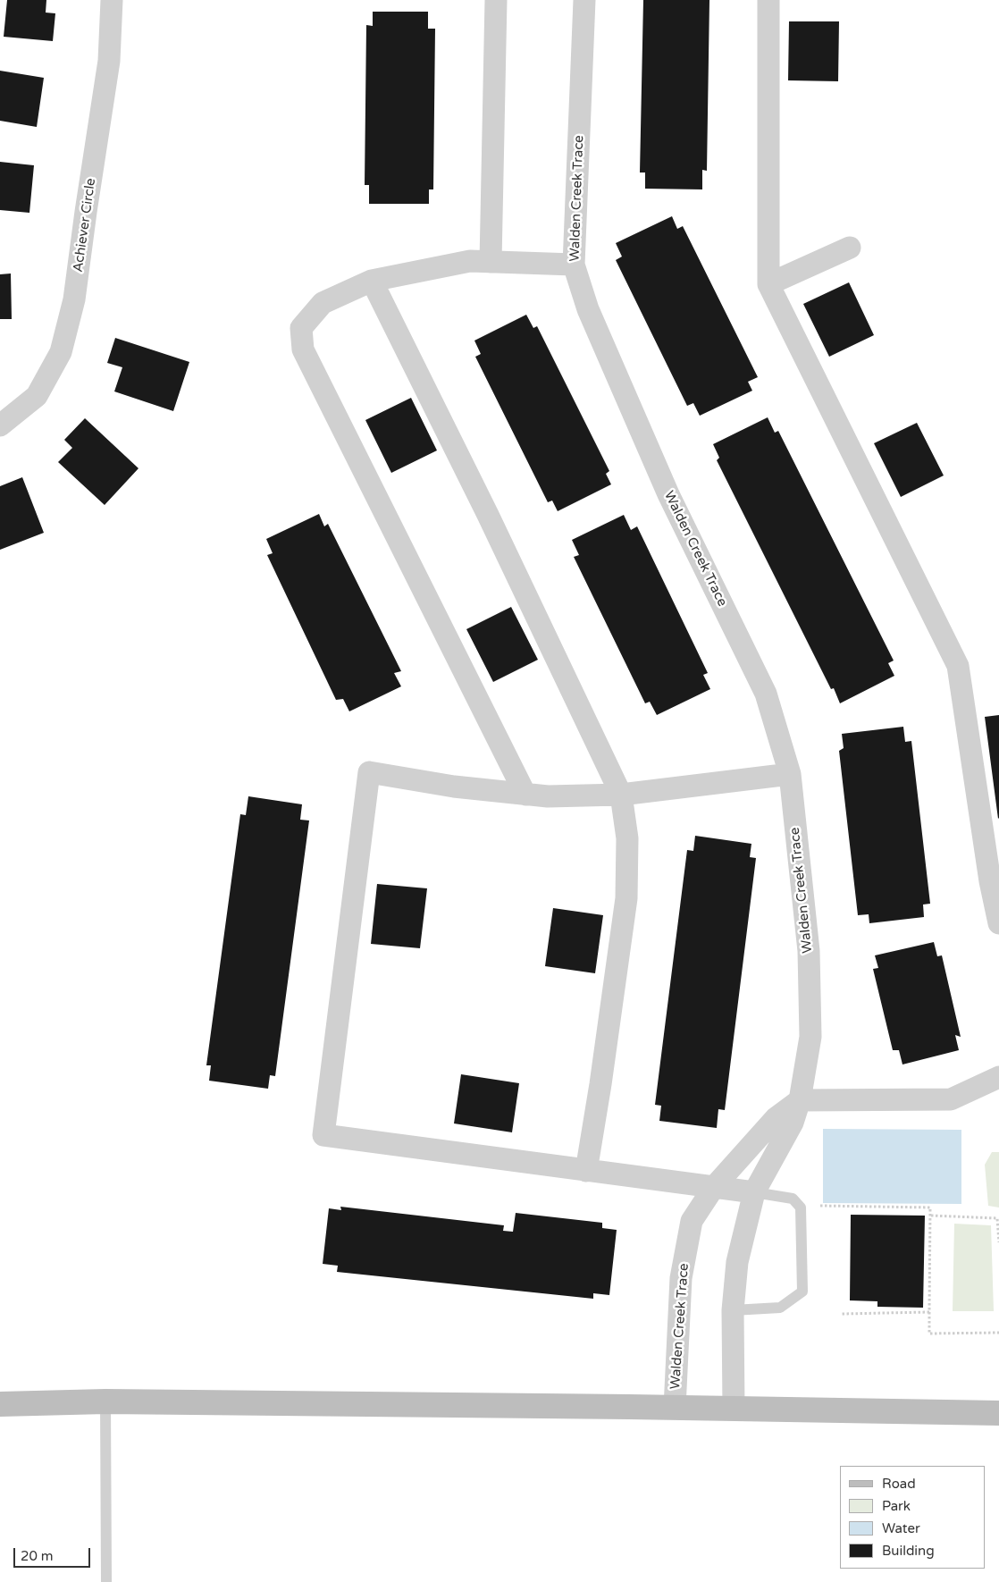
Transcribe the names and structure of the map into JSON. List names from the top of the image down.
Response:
{
  "streets": {
    "street": ["Walden Creek Trace", "Achiever Circle"]
  },
  "legend": [
    "Road",
    "Park",
    "Water",
    "Building"
  ],
  "scale_bar": "20 m"
}
